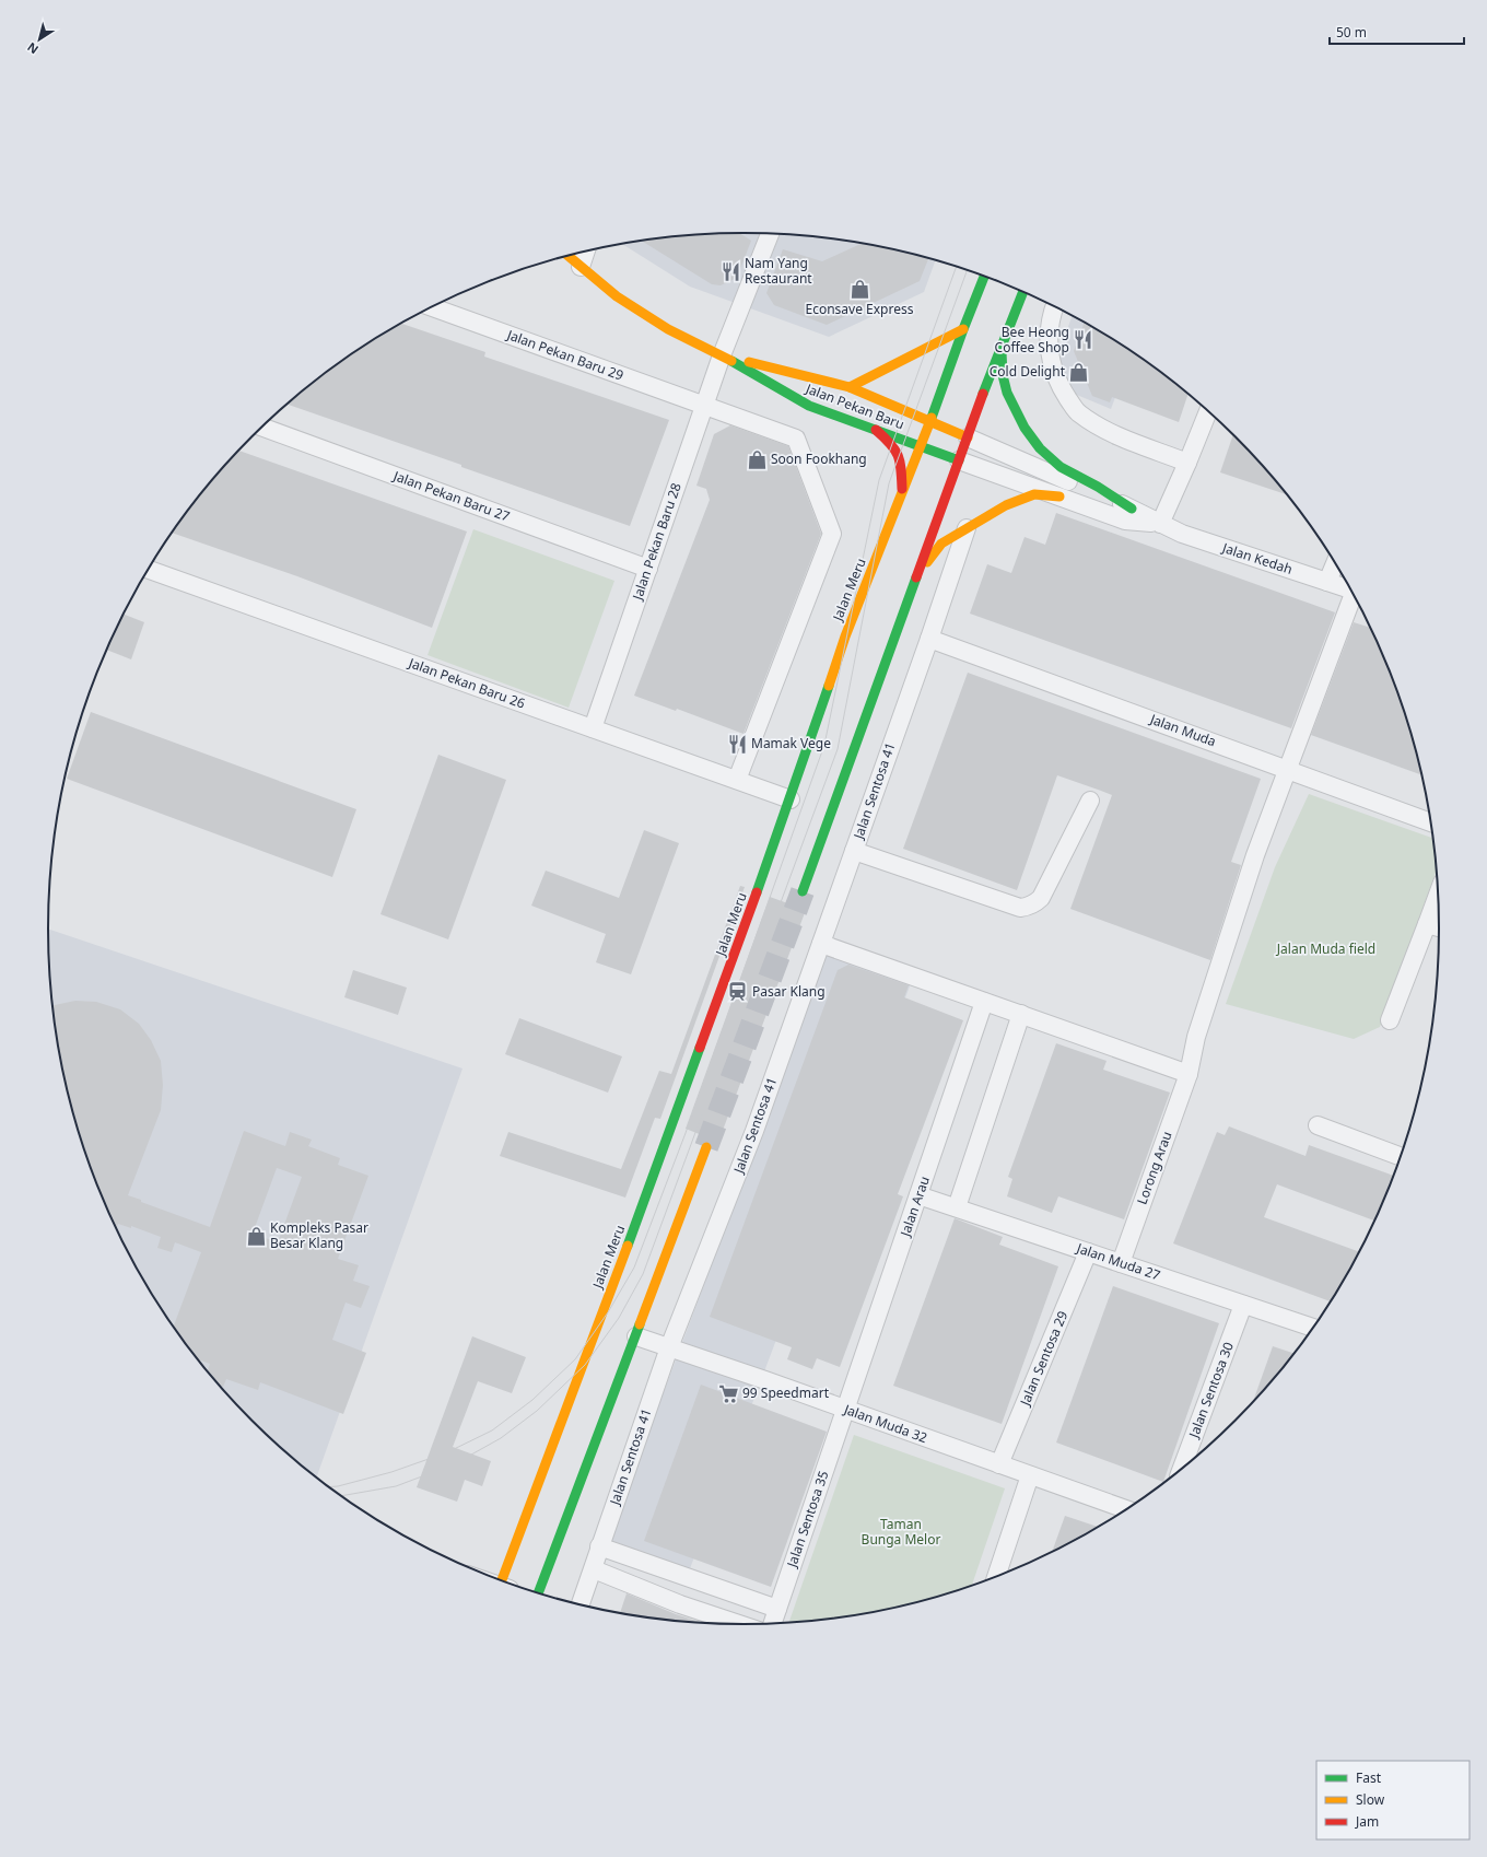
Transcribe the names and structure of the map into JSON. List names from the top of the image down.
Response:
{
  "streets": {
    "main road": ["Jalan Pekan Baru", "Jalan Meru"],
    "street": [
      "Jalan Pekan Baru 29",
      "Jalan Pekan Baru 27",
      "Jalan Pekan Baru 28",
      "Jalan Kedah",
      "Jalan Pekan Baru 26",
      "Jalan Muda",
      "Jalan Sentosa 41",
      "Lorong Arau",
      "Jalan Arau",
      "Jalan Muda 27",
      "Jalan Sentosa 29",
      "Jalan Sentosa 30",
      "Jalan Muda 32",
      "Jalan Sentosa 35"
    ]
  },
  "crossings": [
    ["Jalan Pekan Baru 29", "Jalan Pekan Baru 28"],
    ["Jalan Pekan Baru 29", "Jalan Pekan Baru 26"],
    ["Jalan Pekan Baru", "Jalan Pekan Baru 28"],
    ["Jalan Pekan Baru", "Jalan Meru"],
    ["Jalan Pekan Baru 27", "Jalan Pekan Baru 28"],
    ["Jalan Pekan Baru 28", "Jalan Pekan Baru 26"],
    ["Jalan Meru", "Jalan Pekan Baru 26"],
    ["Jalan Muda", "Jalan Sentosa 41"],
    ["Jalan Muda", "Lorong Arau"],
    ["Jalan Sentosa 41", "Jalan Muda 32"],
    ["Lorong Arau", "Jalan Muda 27"],
    ["Jalan Arau", "Jalan Muda 27"],
    ["Jalan Arau", "Jalan Muda 32"],
    ["Jalan Arau", "Jalan Sentosa 35"],
    ["Jalan Muda 27", "Jalan Sentosa 29"],
    ["Jalan Muda 27", "Jalan Sentosa 30"],
    ["Jalan Sentosa 29", "Jalan Muda 32"],
    ["Jalan Muda 32", "Jalan Sentosa 35"]
  ],
  "parks": ["Jalan Muda field", "Taman Bunga Melor"],
  "places": {
    "restaurant": ["Nam Yang Restaurant", "Bee Heong Coffee Shop", "Mamak Vege"],
    "shop": [
      "Econsave Express",
      "Cold Delight",
      "Soon Fookhang",
      "Kompleks Pasar Besar Klang"
    ],
    "station": ["Pasar Klang"],
    "supermarket": ["99 Speedmart"]
  },
  "legend": ["Fast", "Slow", "Jam"],
  "scale_bar": "50 m",
  "north": "bottom left"
}
